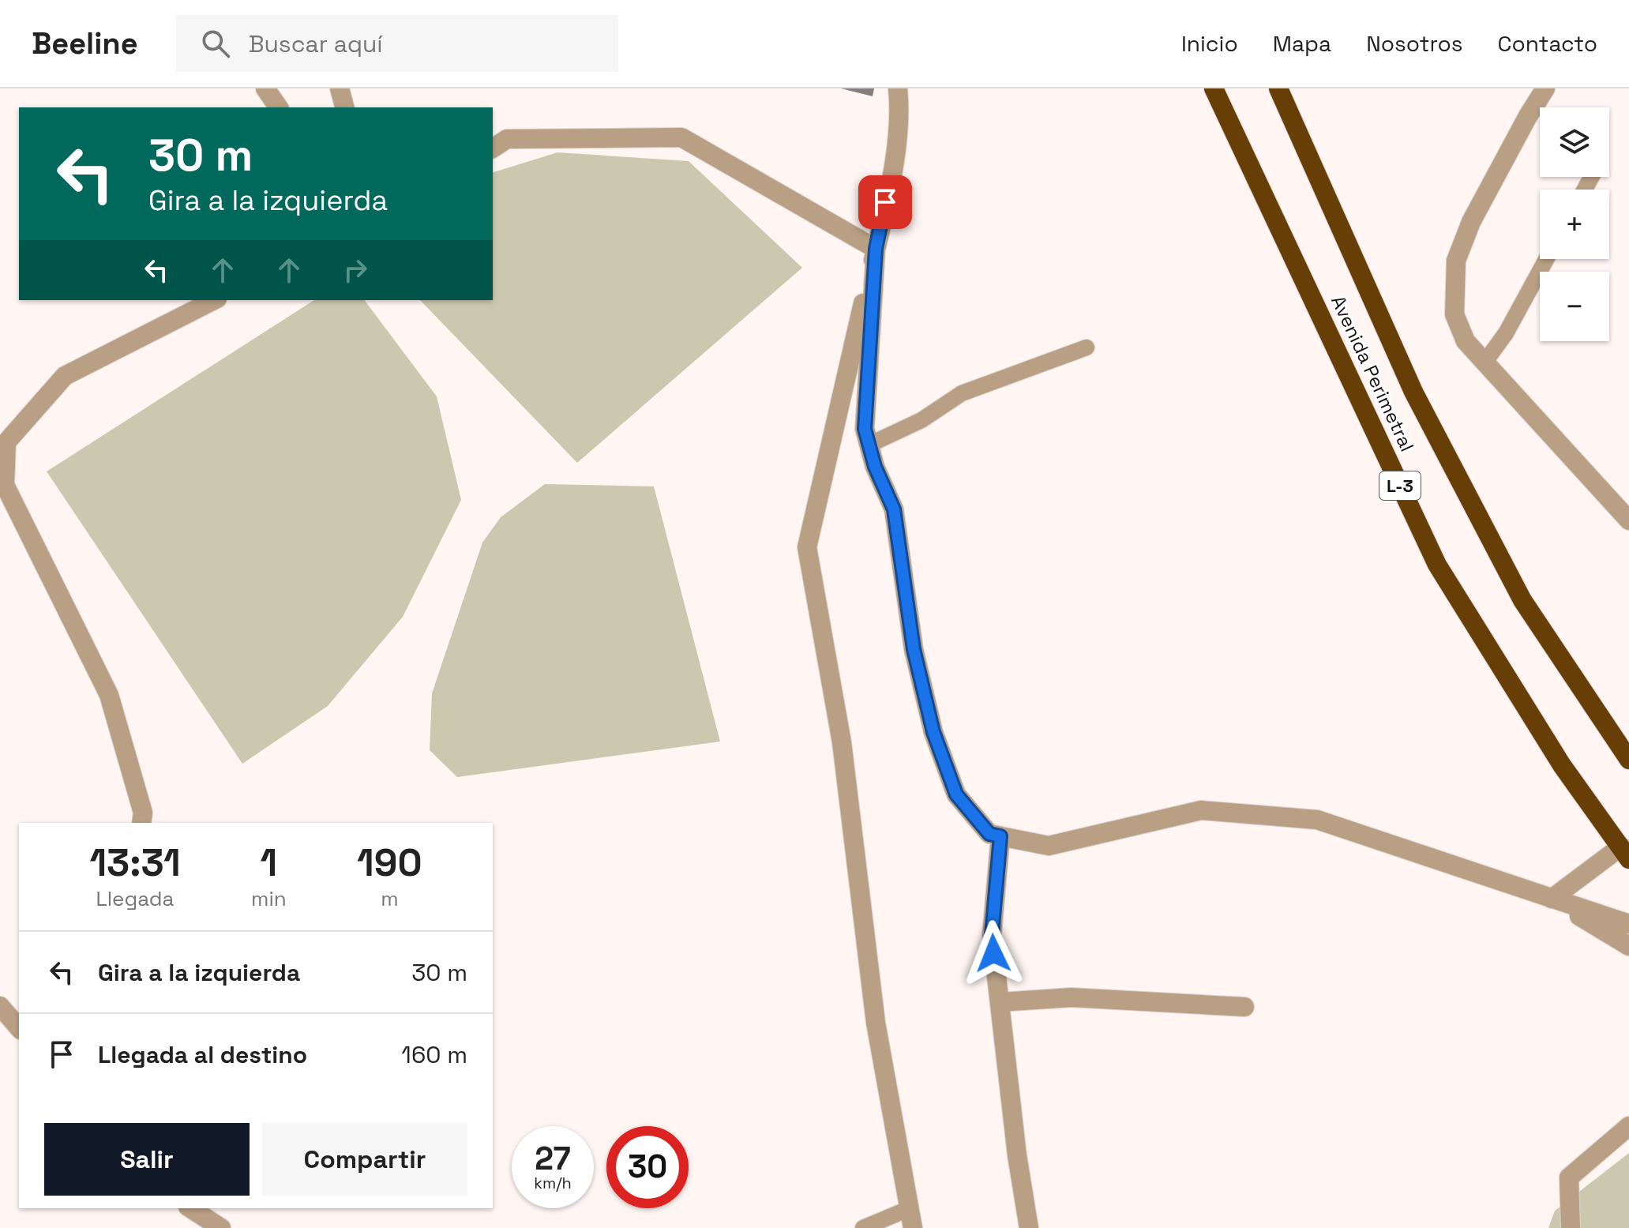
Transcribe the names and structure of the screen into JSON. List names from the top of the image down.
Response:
{
  "streets": {
    "highway": ["Avenida Perimetral", "L-3"]
  },
  "page": {
    "header": "Beeline",
    "search": "Buscar aquí",
    "nav": [
      "Inicio",
      "Mapa",
      "Nosotros",
      "Contacto"
    ],
    "map_buttons": ["+", "−"],
    "turn": ["30 m", "Gira a la izquierda"],
    "eta": [
      "13:31",
      "Llegada",
      "1",
      "min",
      "190",
      "m"
    ],
    "list": [
      {
        "name": "Gira a la izquierda",
        "value": "30 m"
      },
      {
        "name": "Llegada al destino",
        "value": "160 m"
      }
    ],
    "buttons": ["Salir", "Compartir"],
    "speed": "27 km/h",
    "limit": "30"
  }
}
